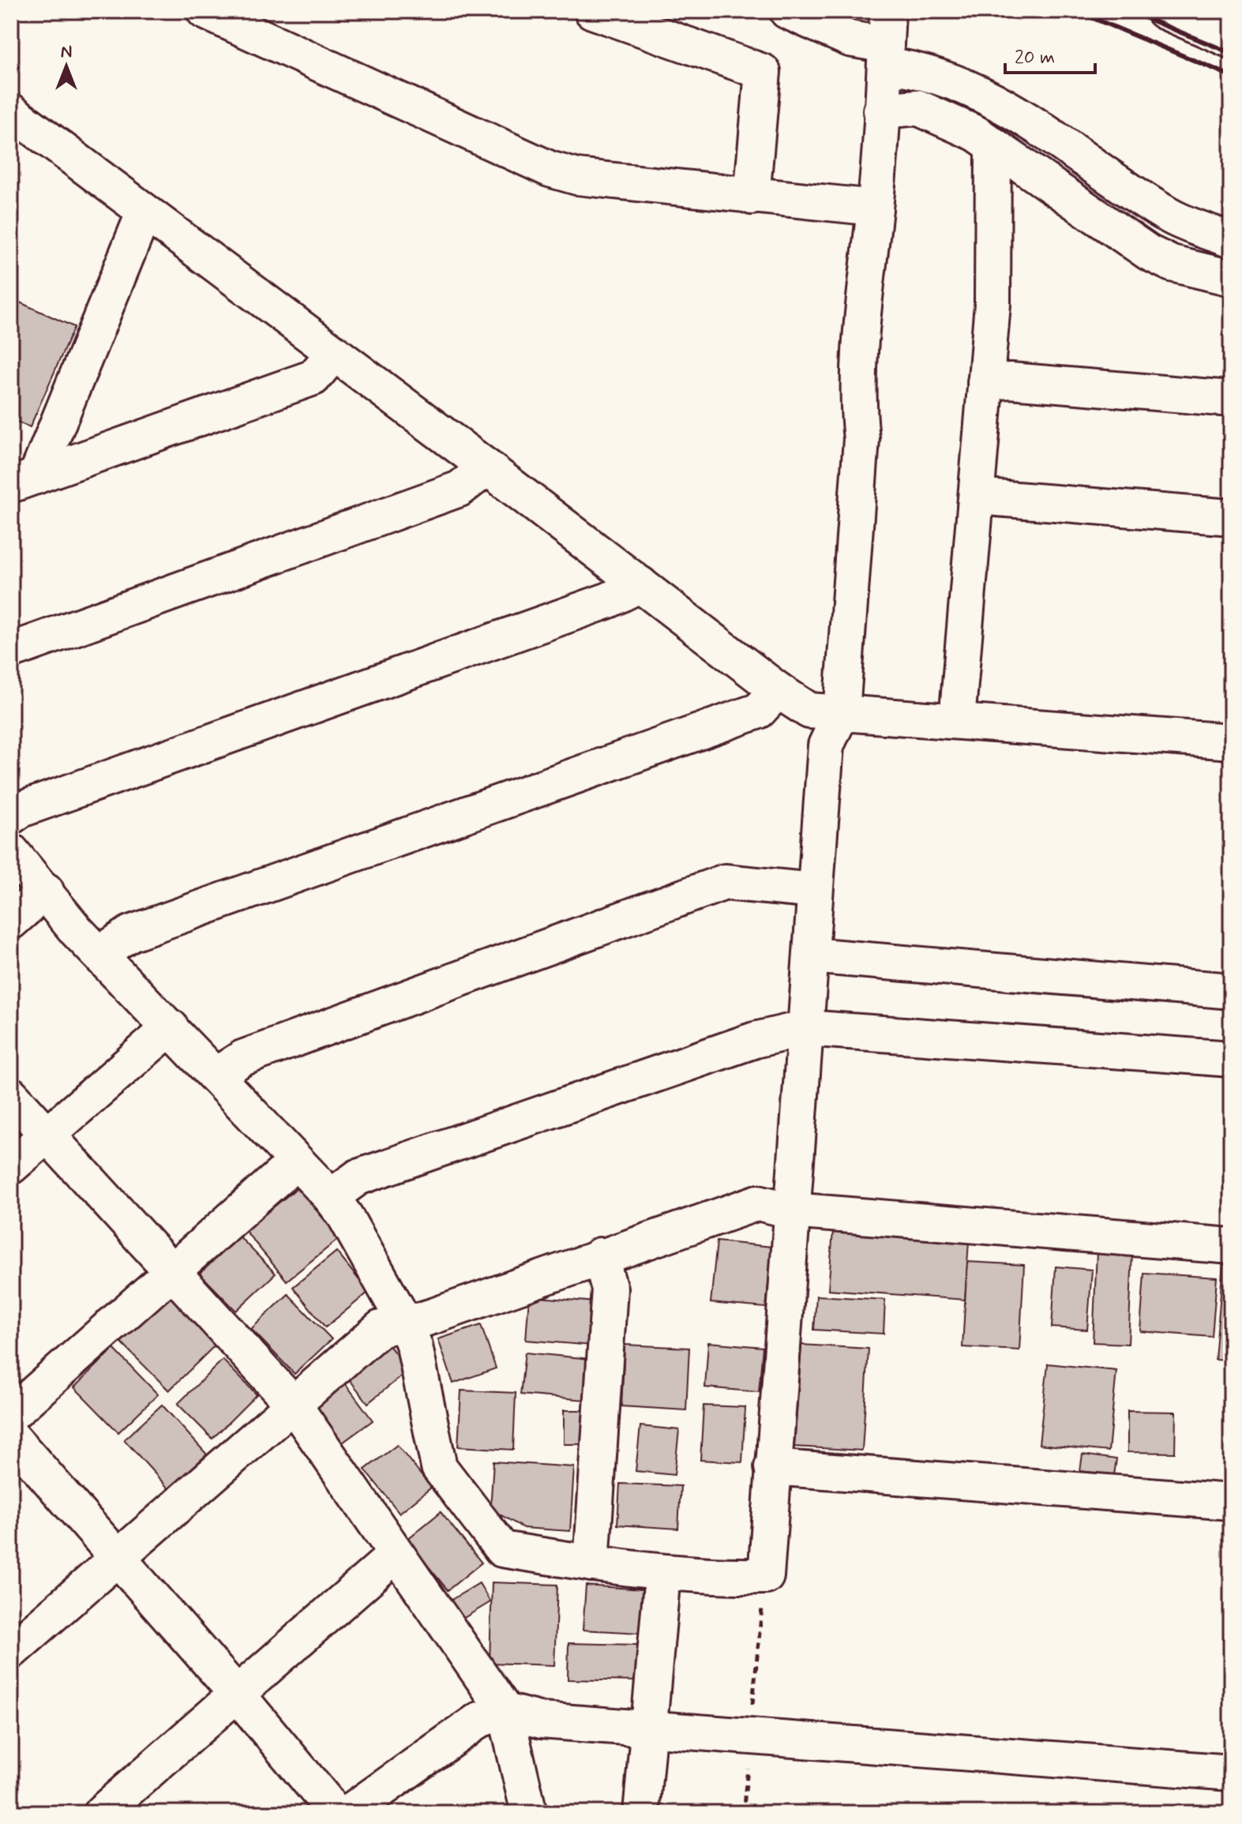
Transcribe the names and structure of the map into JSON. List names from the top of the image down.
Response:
{
  "scale_bar": "20 m",
  "north": "top"
}
